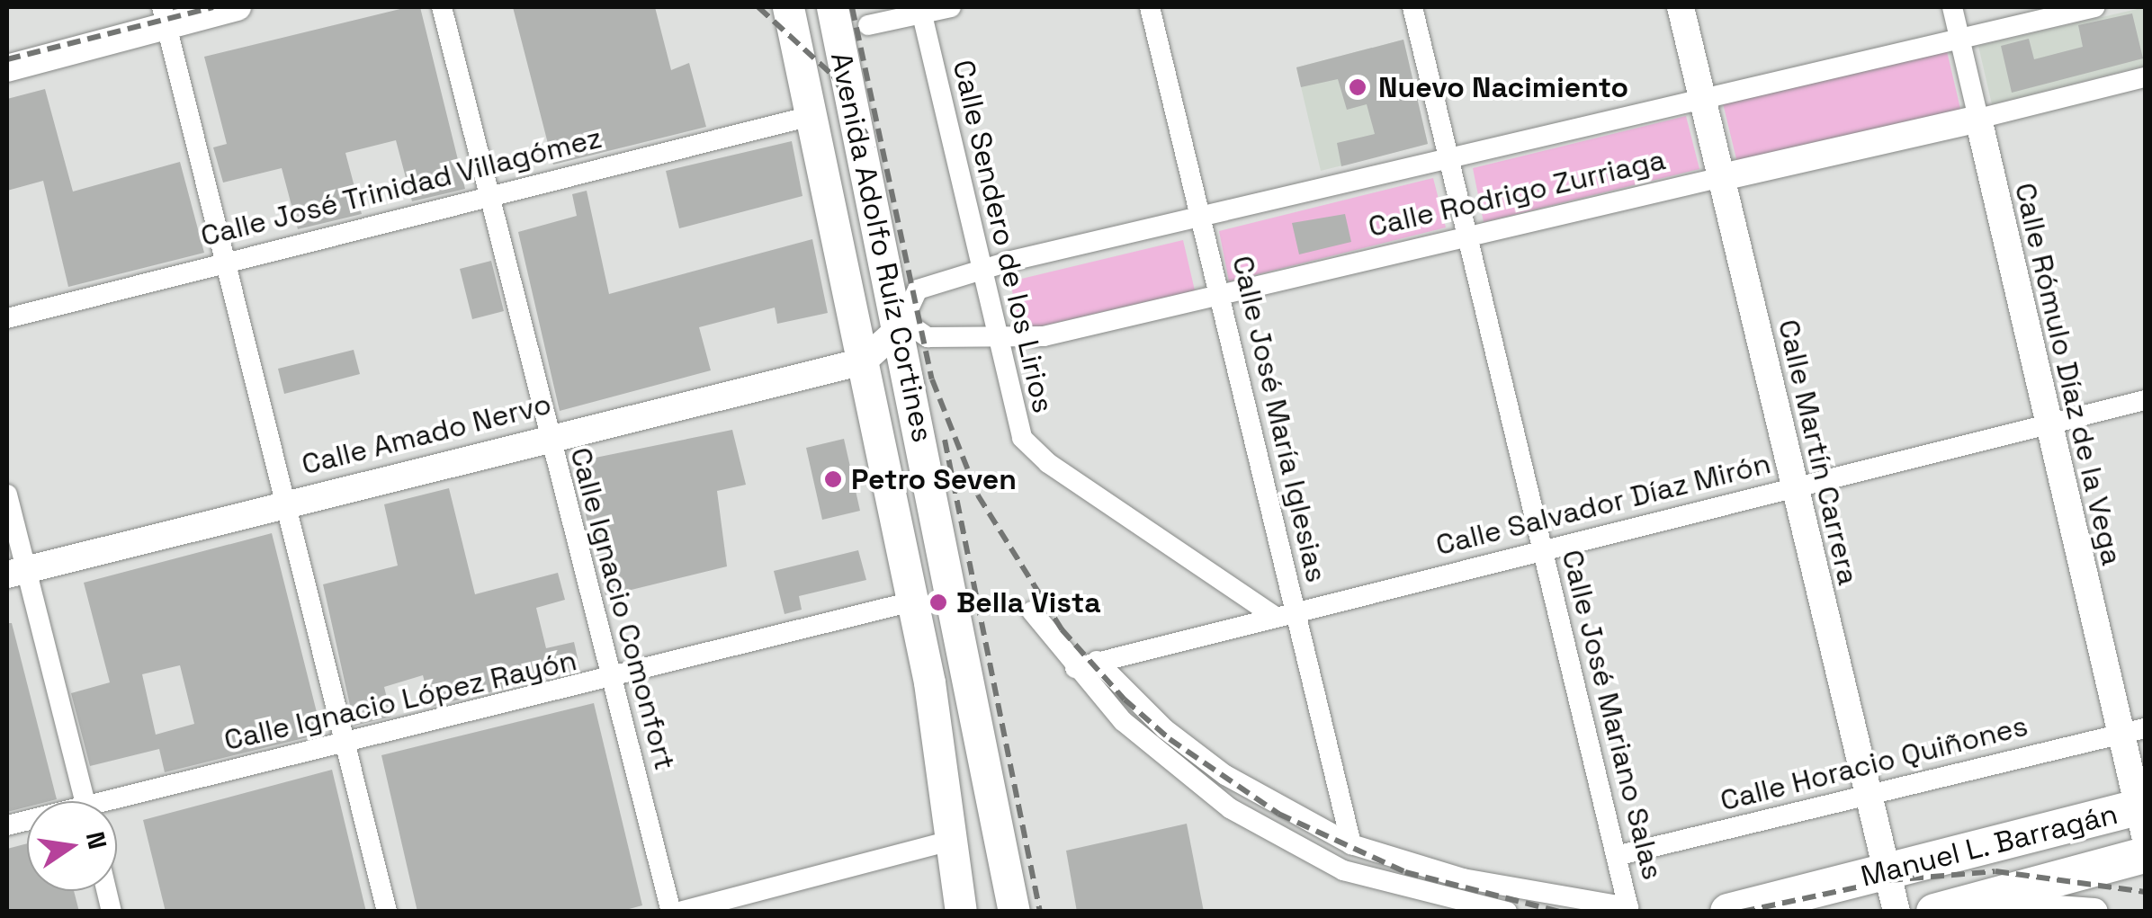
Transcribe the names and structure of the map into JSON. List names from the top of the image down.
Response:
{
  "streets": {
    "highway": ["Manuel L. Barragán"],
    "main road": ["Avenida Adolfo Ruíz Cortines"],
    "street": [
      "Calle José Trinidad Villagómez",
      "Calle Rodrigo Zurriaga",
      "Calle Sendero de los Lirios",
      "Calle Rómulo Díaz de la Vega",
      "Calle José María Iglesias",
      "Calle Amado Nervo",
      "Calle Martín Carrera",
      "Calle Salvador Díaz Mirón",
      "Calle Ignacio Comonfort",
      "Calle Ignacio López Rayón",
      "Calle José Mariano Salas",
      "Calle Horacio Quiñones"
    ]
  },
  "crossings": [
    ["Calle José Trinidad Villagómez", "Avenida Adolfo Ruíz Cortines"],
    ["Calle José Trinidad Villagómez", "Calle Ignacio Comonfort"],
    ["Calle Rodrigo Zurriaga", "Calle Sendero de los Lirios"],
    ["Calle Rodrigo Zurriaga", "Avenida Adolfo Ruíz Cortines"],
    ["Calle Rodrigo Zurriaga", "Calle Rómulo Díaz de la Vega"],
    ["Calle Rodrigo Zurriaga", "Calle José María Iglesias"],
    ["Calle Rodrigo Zurriaga", "Calle Martín Carrera"],
    ["Calle Rodrigo Zurriaga", "Calle José Mariano Salas"],
    ["Calle Sendero de los Lirios", "Calle José María Iglesias"],
    ["Calle Sendero de los Lirios", "Calle Salvador Díaz Mirón"],
    ["Avenida Adolfo Ruíz Cortines", "Calle Amado Nervo"],
    ["Avenida Adolfo Ruíz Cortines", "Calle Ignacio López Rayón"],
    ["Calle Rómulo Díaz de la Vega", "Calle Salvador Díaz Mirón"],
    ["Calle Rómulo Díaz de la Vega", "Calle Horacio Quiñones"],
    ["Calle Rómulo Díaz de la Vega", "Manuel L. Barragán"],
    ["Calle José María Iglesias", "Calle Salvador Díaz Mirón"],
    ["Calle Amado Nervo", "Calle Ignacio Comonfort"],
    ["Calle Martín Carrera", "Calle Salvador Díaz Mirón"],
    ["Calle Martín Carrera", "Calle Horacio Quiñones"],
    ["Calle Martín Carrera", "Manuel L. Barragán"],
    ["Calle Salvador Díaz Mirón", "Calle José Mariano Salas"],
    ["Calle Ignacio Comonfort", "Calle Ignacio López Rayón"],
    ["Calle José Mariano Salas", "Calle Horacio Quiñones"]
  ],
  "places": ["Nuevo Nacimiento", "Petro Seven", "Bella Vista"],
  "north": "right"
}
